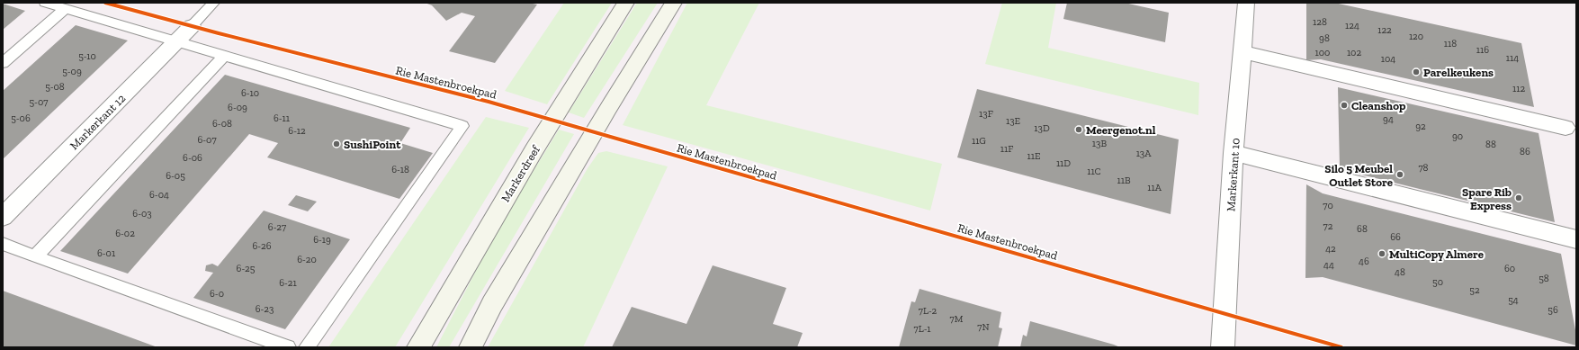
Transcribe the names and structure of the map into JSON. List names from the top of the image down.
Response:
{
  "streets": {
    "main road": ["Markerdreef"],
    "street": ["Markerkant 12", "Markerkant 10"],
    "cycle path": ["Rie Mastenbroekpad"]
  },
  "places": [
    "Parelkeukens",
    "Cleanshop",
    "Meergenot.nl",
    "SushiPoint",
    "Silo 5 Meubel Outlet Store",
    "Spare Rib Express",
    "MultiCopy Almere"
  ],
  "house_numbers": [
    "128",
    "124",
    "122",
    "120",
    "98",
    "118",
    "116",
    "100",
    "102",
    "5-10",
    "114",
    "104",
    "5-09",
    "5-08",
    "112",
    "6-10",
    "5-07",
    "6-09",
    "13F",
    "5-06",
    "6-11",
    "94",
    "13E",
    "6-08",
    "92",
    "13D",
    "6-12",
    "90",
    "6-07",
    "11G",
    "13B",
    "88",
    "11F",
    "86",
    "13A",
    "11E",
    "6-06",
    "11D",
    "78",
    "6-18",
    "11C",
    "6-05",
    "11B",
    "11A",
    "6-04",
    "70",
    "6-03",
    "72",
    "6-27",
    "68",
    "6-02",
    "66",
    "6-19",
    "6-26",
    "42",
    "6-01",
    "6-20",
    "46",
    "44",
    "6-25",
    "60",
    "48",
    "58",
    "50",
    "6-21",
    "52",
    "6-0",
    "54",
    "6-23",
    "56",
    "7L-2",
    "7M",
    "7N",
    "7L-1"
  ]
}
